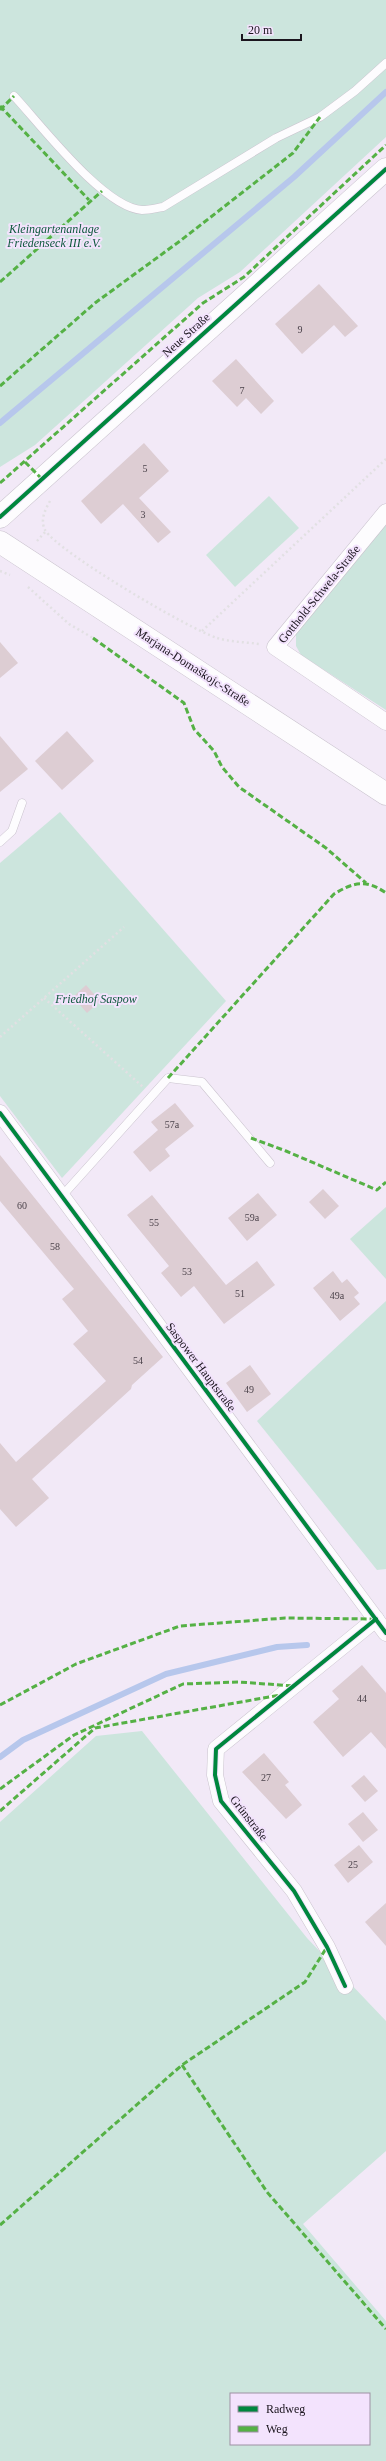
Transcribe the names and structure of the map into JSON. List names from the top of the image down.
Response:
{
  "streets": {
    "street": [
      "Neue Straße",
      "Gotthold-Schwela-Straße",
      "Marjana-Domaškojc-Straße",
      "Saspower Hauptstraße",
      "Grünstraße"
    ]
  },
  "crossings": [
    ["Saspower Hauptstraße", "Grünstraße"]
  ],
  "parks": ["Kleingartenanlage Friedenseck III e.V.", "Friedhof Saspow"],
  "house_numbers": [
    "9",
    "7",
    "5",
    "3",
    "57a",
    "60",
    "59a",
    "55",
    "58",
    "53",
    "51",
    "49a",
    "54",
    "49",
    "44",
    "27",
    "25"
  ],
  "legend": ["Radweg", "Weg"],
  "scale_bar": "20 m"
}
